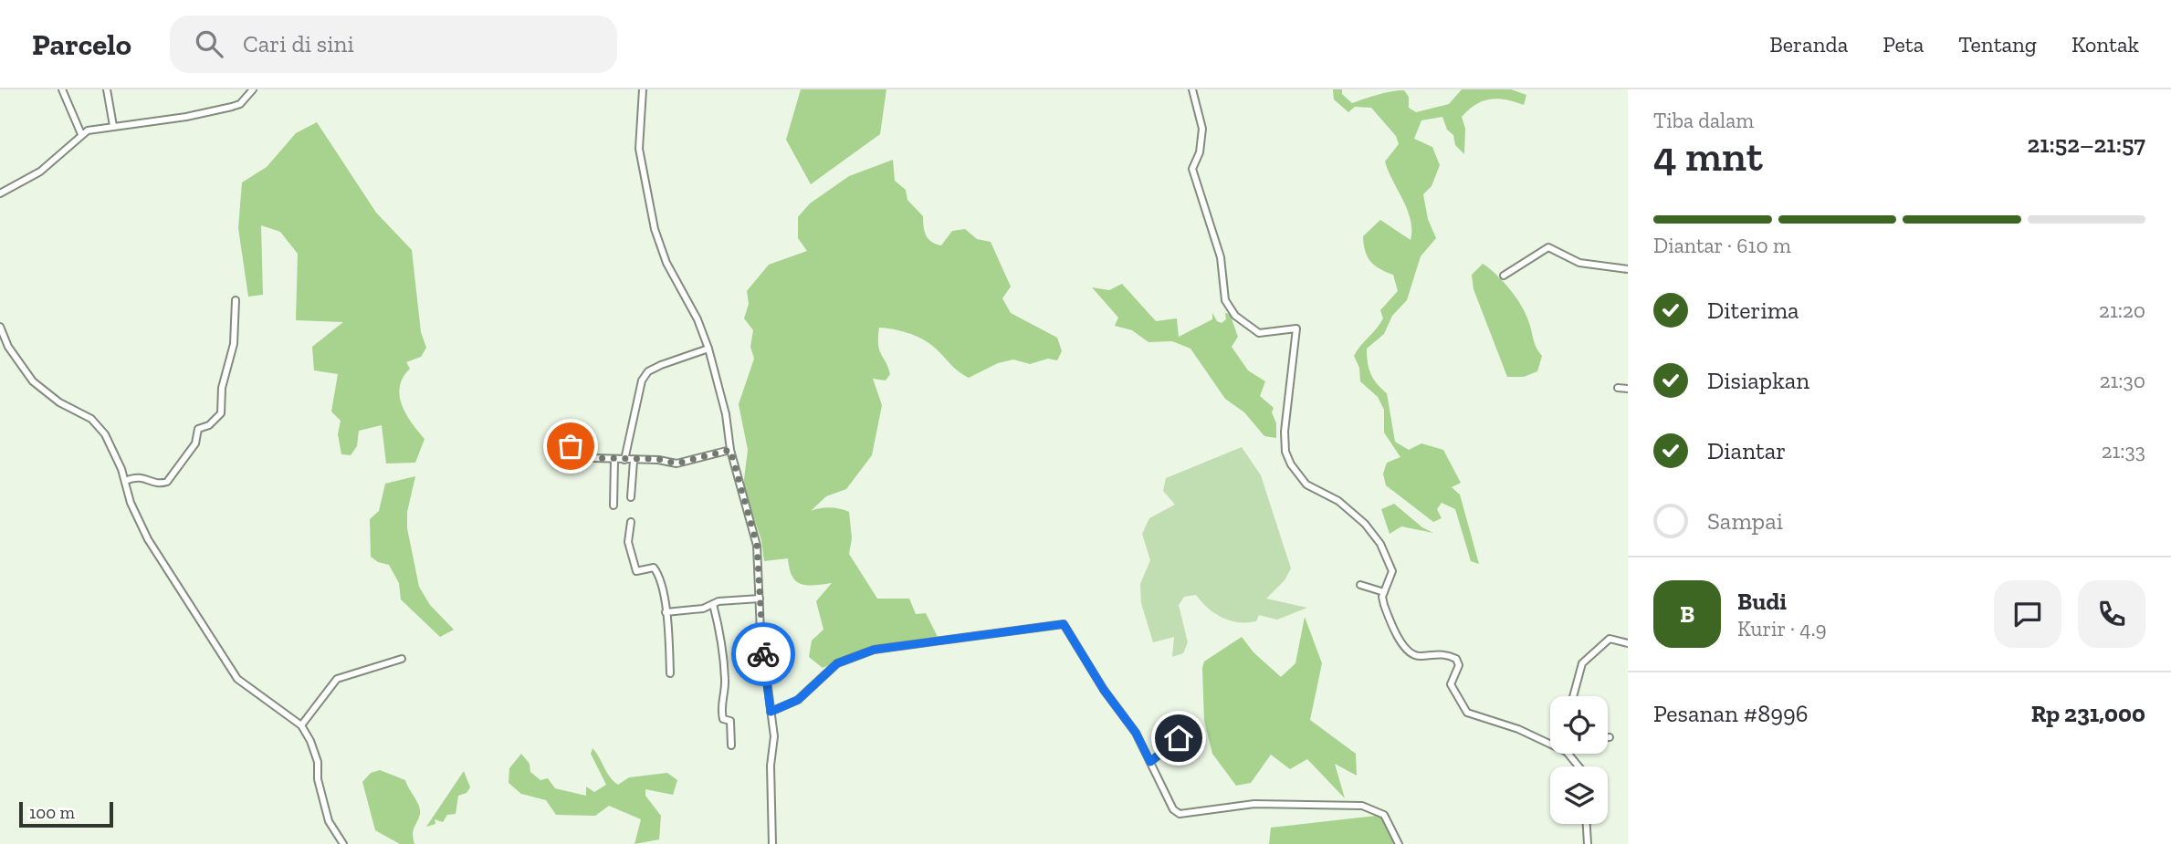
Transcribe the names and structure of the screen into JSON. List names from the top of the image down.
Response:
{
  "scale_bar": "100 m",
  "page": {
    "header": "Parcelo",
    "search": "Cari di sini",
    "nav": [
      "Beranda",
      "Peta",
      "Tentang",
      "Kontak"
    ],
    "heading": ["4 mnt", "Tiba dalam", "21:52–21:57"],
    "panel": [
      "Budi",
      "Kurir · 4.9",
      "Pesanan #8996",
      "Rp 231,000"
    ],
    "bar": "Diantar · 610 m",
    "list": [
      ["Diterima", "21:20"],
      ["Disiapkan", "21:30"],
      ["Diantar", "21:33"],
      "Sampai"
    ],
    "round": "B",
    "scale": "100 m"
  }
}
